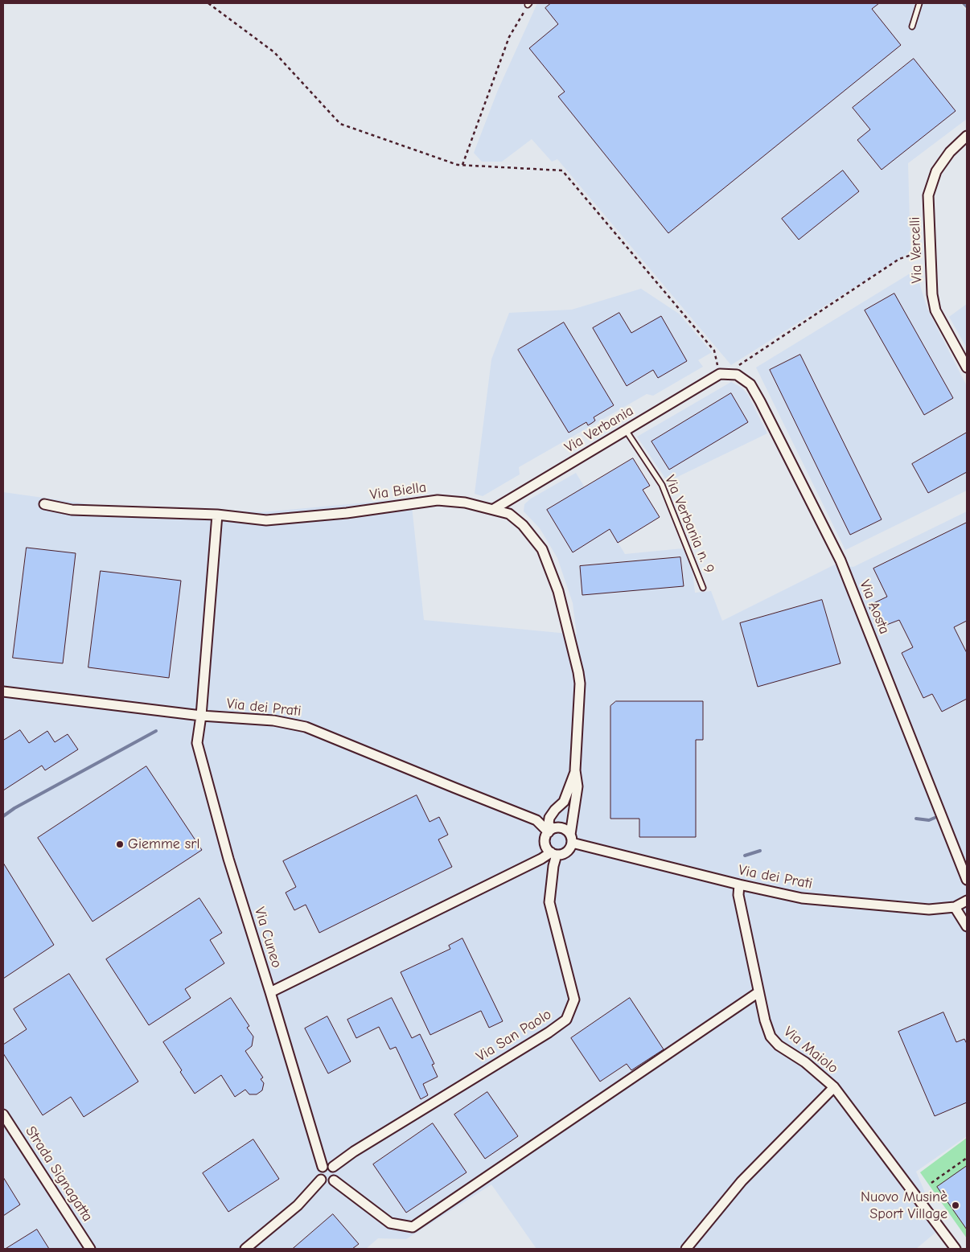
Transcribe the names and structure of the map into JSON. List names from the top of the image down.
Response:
{
  "streets": {
    "street": [
      "Via Vercelli",
      "Via Verbania",
      "Via Biella",
      "Via Aosta",
      "Via dei Prati",
      "Via Cuneo",
      "Via San Paolo",
      "Via Maiolo",
      "Strada Signagatta"
    ],
    "lane": ["Via Verbania n. 9"]
  },
  "crossings": [
    ["Via Verbania", "Via Biella"],
    ["Via Verbania", "Via Verbania n. 9"],
    ["Via Biella", "Via dei Prati"],
    ["Via Biella", "Via San Paolo"],
    ["Via dei Prati", "Via Cuneo"],
    ["Via dei Prati", "Via San Paolo"],
    ["Via dei Prati", "Via Maiolo"],
    ["Via Cuneo", "Via San Paolo"]
  ],
  "places": ["Giemme srl", "Nuovo Musinè Sport Village"]
}
